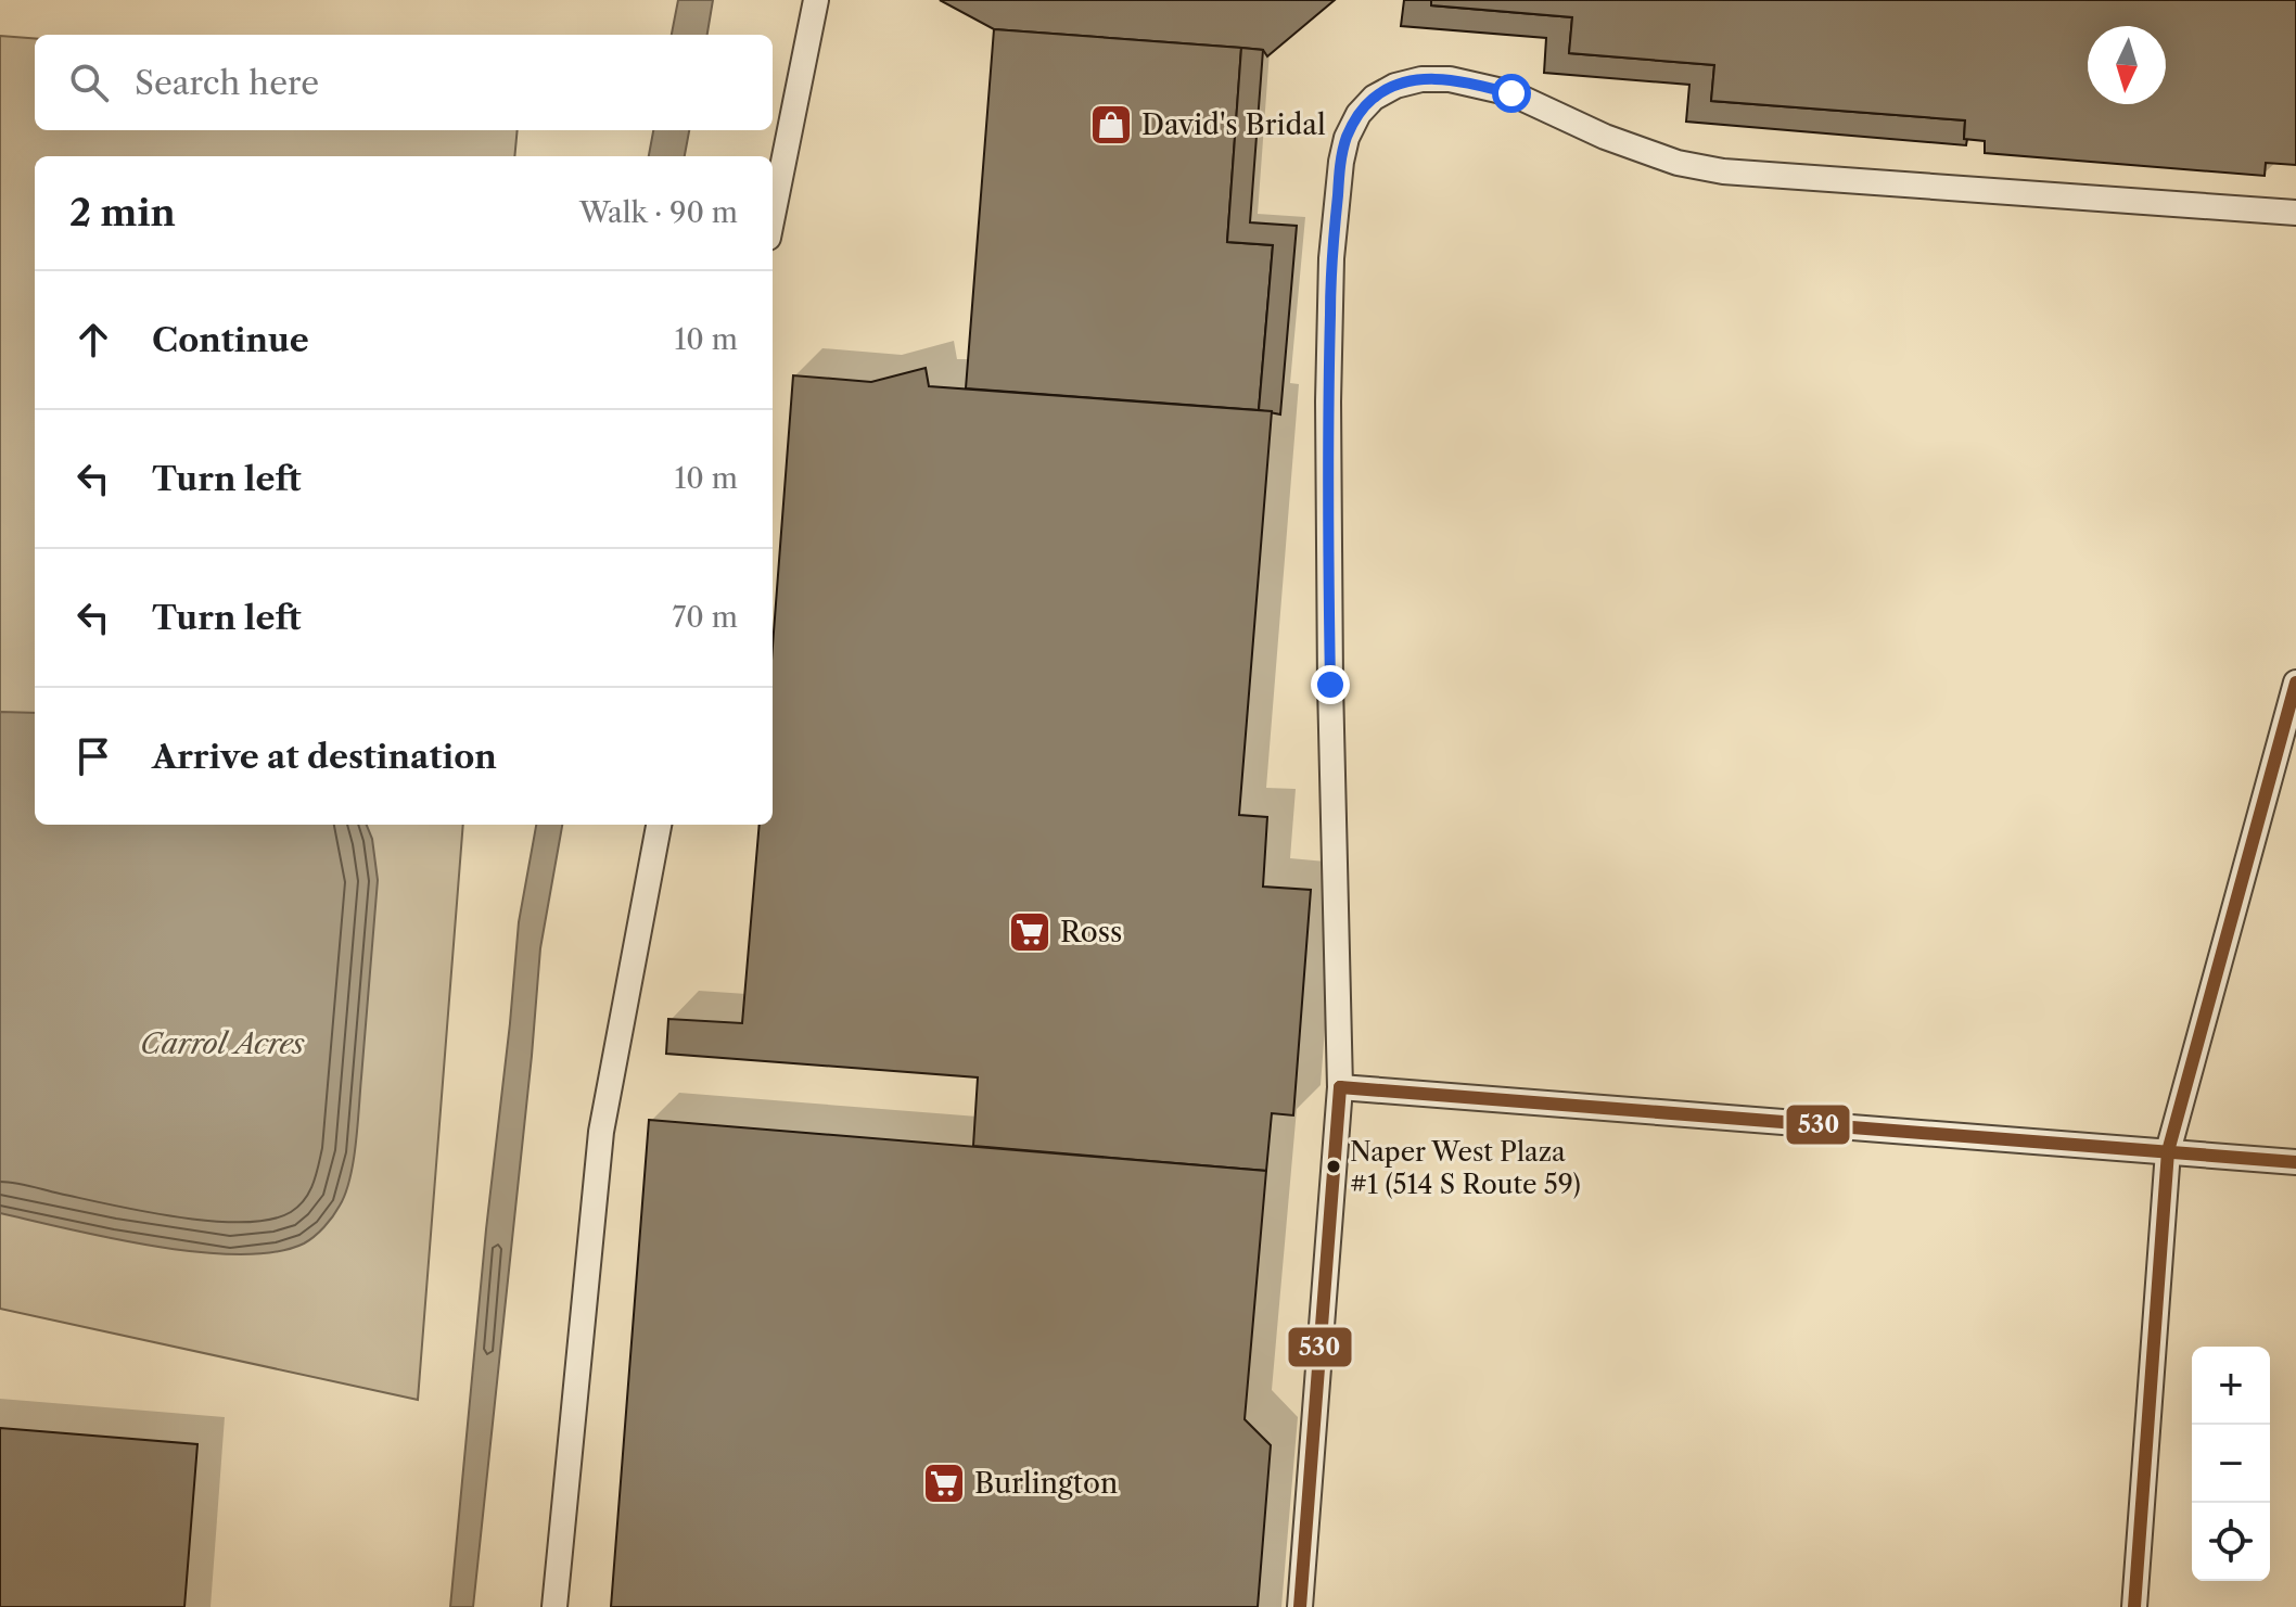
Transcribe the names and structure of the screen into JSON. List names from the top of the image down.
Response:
{
  "parks": ["Carrol Acres"],
  "places": {
    "shop": ["David's Bridal"],
    "supermarket": ["Ross", "Burlington"],
    "other": ["Naper West Plaza #1 (514 S Route 59)"]
  },
  "lines": ["transit line 530"],
  "north": "bottom",
  "page": {
    "search": "Search here",
    "heading": ["2 min", "Walk · 90 m"],
    "list": [
      ["Continue", "10 m"],
      ["Turn left", "10 m"],
      ["Turn left", "70 m"],
      "Arrive at destination"
    ],
    "map_buttons": ["+", "−"]
  }
}
